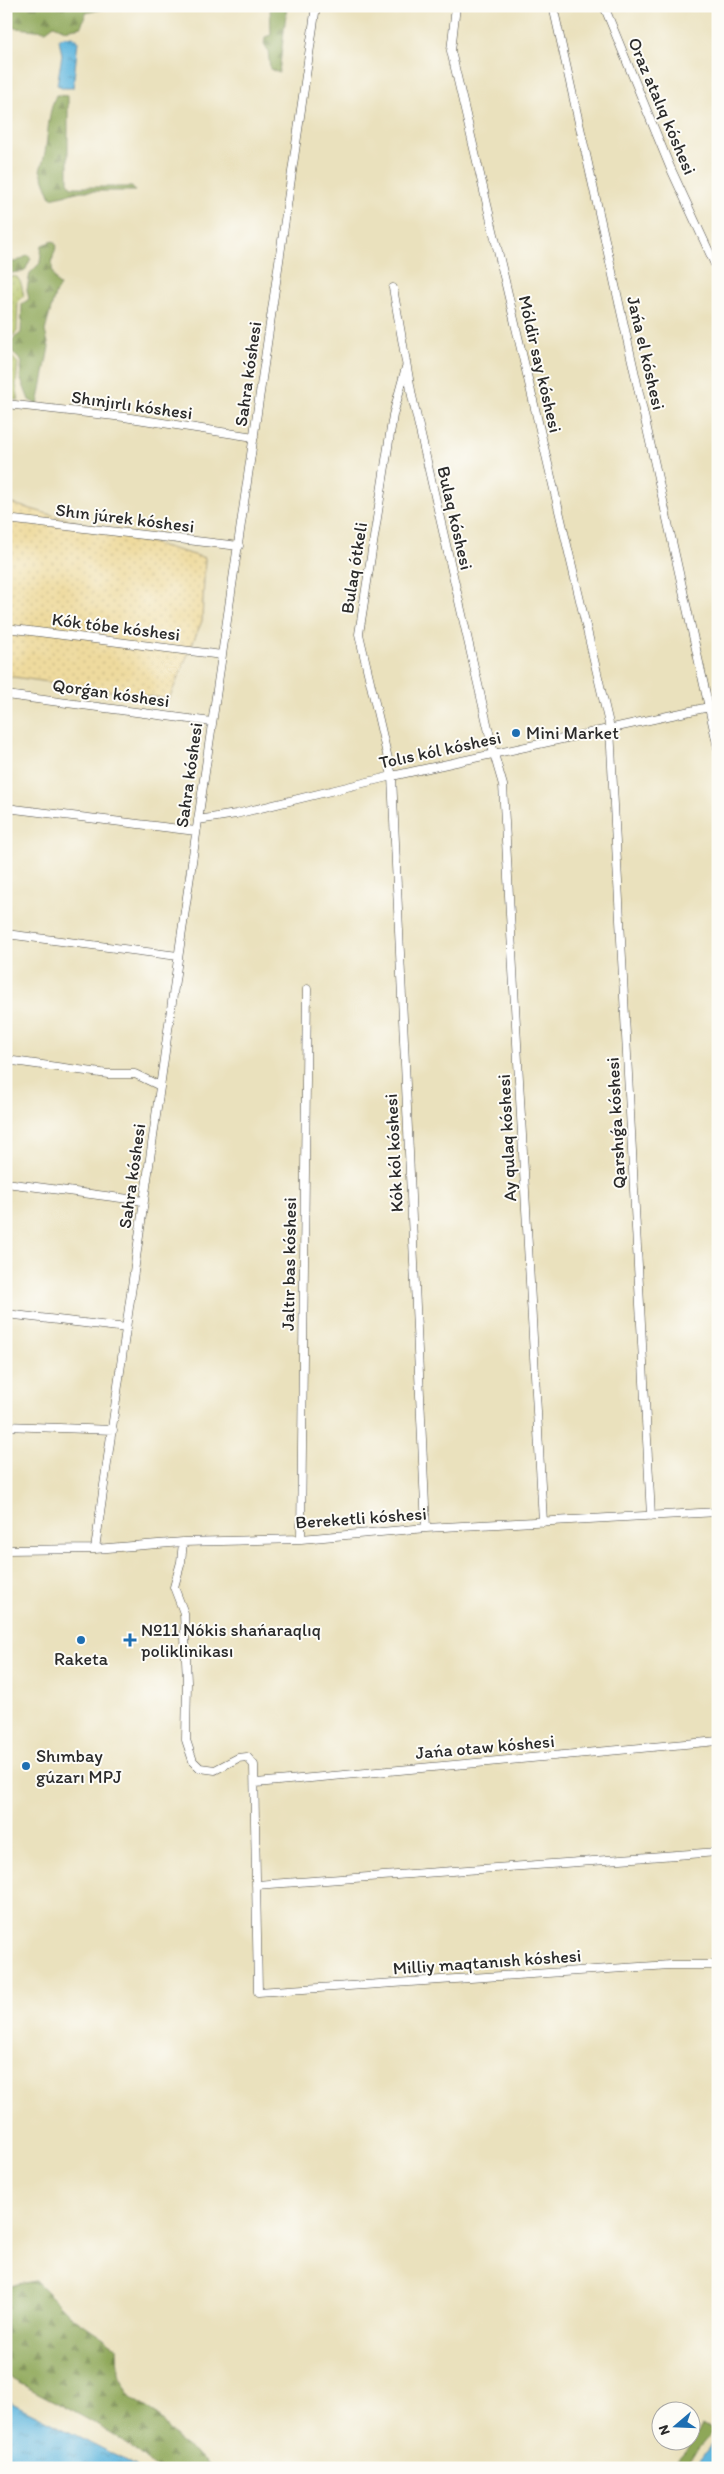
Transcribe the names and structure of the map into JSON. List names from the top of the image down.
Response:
{
  "streets": {
    "street": [
      "Oraz atalıq kóshesi",
      "Jańa el kóshesi",
      "Móldir say kóshesi",
      "Sahra kóshesi",
      "Shınjırlı kóshesi",
      "Shın júrek kóshesi",
      "Bulaq kóshesi",
      "Bulaq ótkeli",
      "Kók tóbe kóshesi",
      "Qorǵan kóshesi",
      "Tolıs kól kóshesi",
      "Qarshıǵa kóshesi",
      "Ay qulaq kóshesi",
      "Kók kól kóshesi",
      "Jaltır bas kóshesi",
      "Bereketli kóshesi",
      "Jańa otaw kóshesi",
      "Milliy maqtanısh kóshesi"
    ]
  },
  "crossings": [
    ["Jańa el kóshesi", "Tolıs kól kóshesi"],
    ["Móldir say kóshesi", "Tolıs kól kóshesi"],
    ["Móldir say kóshesi", "Qarshıǵa kóshesi"],
    ["Sahra kóshesi", "Shınjırlı kóshesi"],
    ["Sahra kóshesi", "Shın júrek kóshesi"],
    ["Sahra kóshesi", "Kók tóbe kóshesi"],
    ["Sahra kóshesi", "Qorǵan kóshesi"],
    ["Sahra kóshesi", "Tolıs kól kóshesi"],
    ["Sahra kóshesi", "Bereketli kóshesi"],
    ["Bulaq kóshesi", "Bulaq ótkeli"],
    ["Bulaq kóshesi", "Tolıs kól kóshesi"],
    ["Bulaq kóshesi", "Ay qulaq kóshesi"],
    ["Bulaq ótkeli", "Tolıs kól kóshesi"],
    ["Bulaq ótkeli", "Kók kól kóshesi"],
    ["Tolıs kól kóshesi", "Qarshıǵa kóshesi"],
    ["Tolıs kól kóshesi", "Ay qulaq kóshesi"],
    ["Tolıs kól kóshesi", "Kók kól kóshesi"],
    ["Qarshıǵa kóshesi", "Bereketli kóshesi"],
    ["Ay qulaq kóshesi", "Bereketli kóshesi"],
    ["Kók kól kóshesi", "Bereketli kóshesi"],
    ["Jaltır bas kóshesi", "Bereketli kóshesi"]
  ],
  "places": {
    "other": ["Mini Market", "Raketa", "Shımbay gúzarı MPJ"],
    "health": ["№11 Nókis shańaraqlıq poliklinikası"]
  },
  "north": "left"
}
